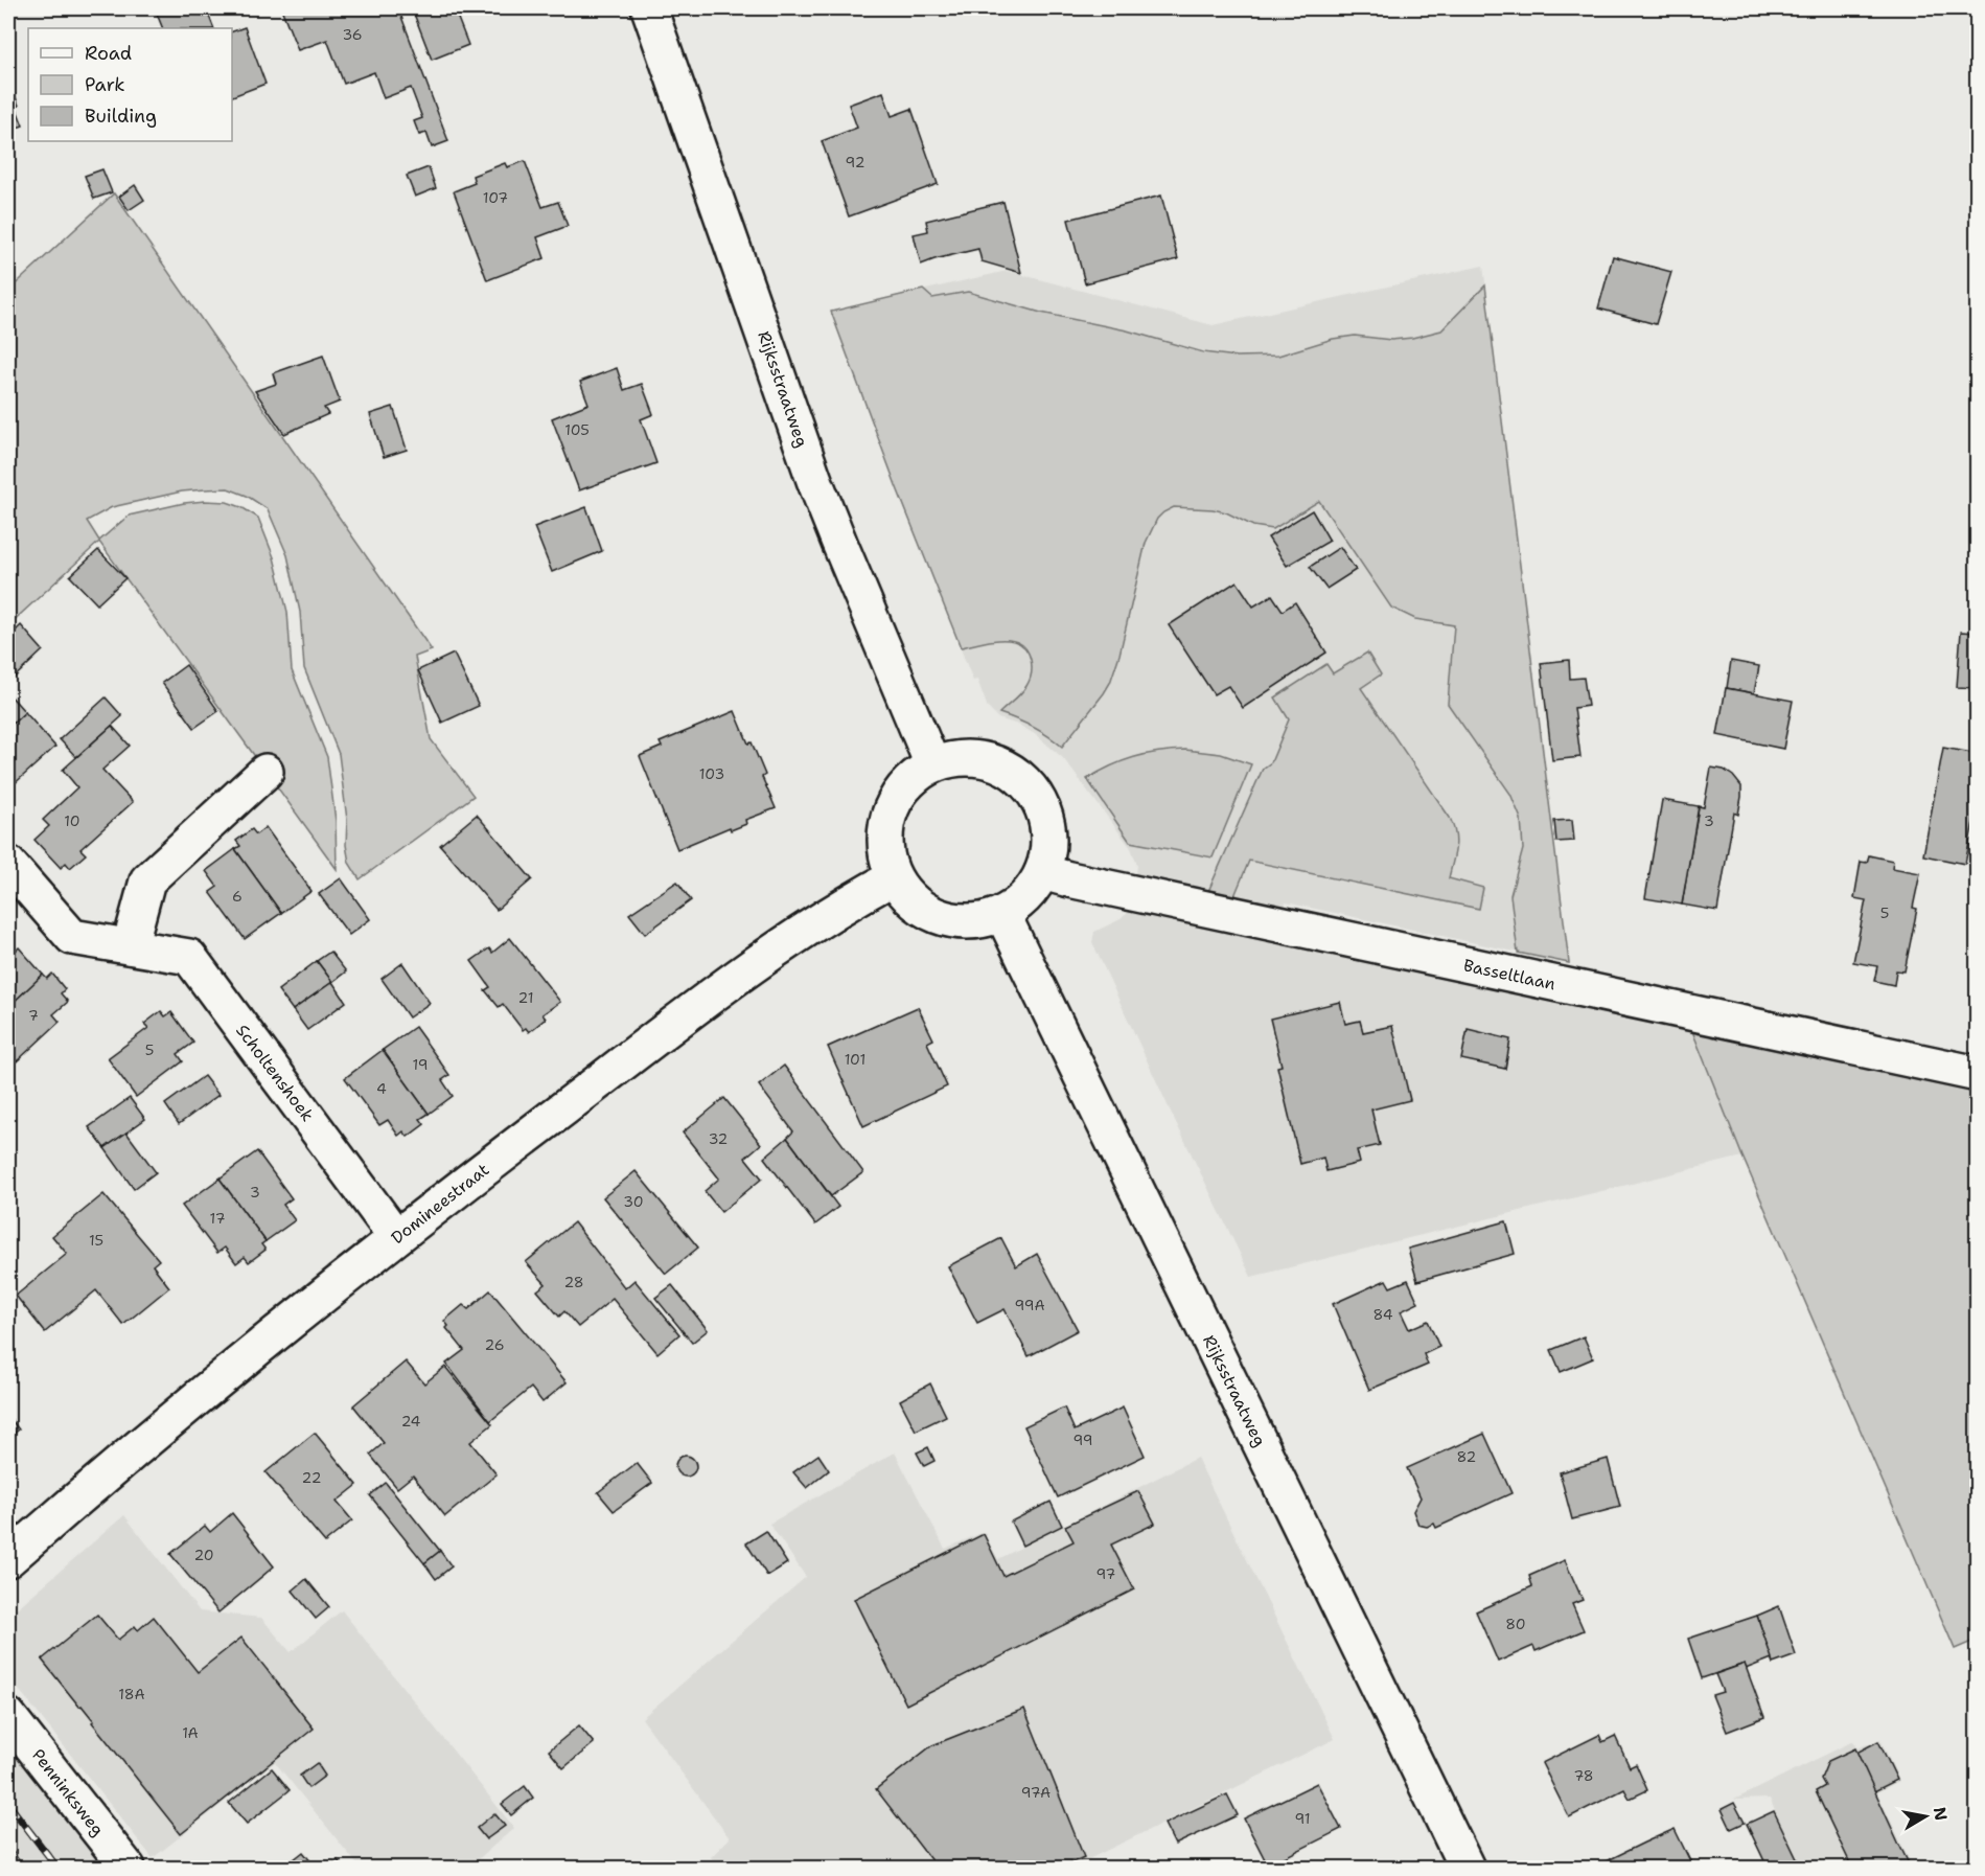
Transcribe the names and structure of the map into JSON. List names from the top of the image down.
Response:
{
  "streets": {
    "main road": [
      "Rijksstraatweg",
      "Basseltlaan",
      "Scholtenshoek",
      "Domineestraat",
      "Penninksweg"
    ]
  },
  "crossings": [
    ["Rijksstraatweg", "Basseltlaan"],
    ["Rijksstraatweg", "Domineestraat"],
    ["Basseltlaan", "Domineestraat"],
    ["Scholtenshoek", "Domineestraat"]
  ],
  "house_numbers": [
    "36",
    "92",
    "107",
    "105",
    "103",
    "10",
    "3",
    "6",
    "5",
    "21",
    "7",
    "5",
    "101",
    "19",
    "4",
    "32",
    "3",
    "30",
    "17",
    "15",
    "28",
    "99A",
    "84",
    "26",
    "24",
    "99",
    "82",
    "22",
    "20",
    "97",
    "80",
    "18A",
    "1A",
    "78",
    "97A",
    "91"
  ],
  "legend": ["Road", "Park", "Building"],
  "north": "right"
}
